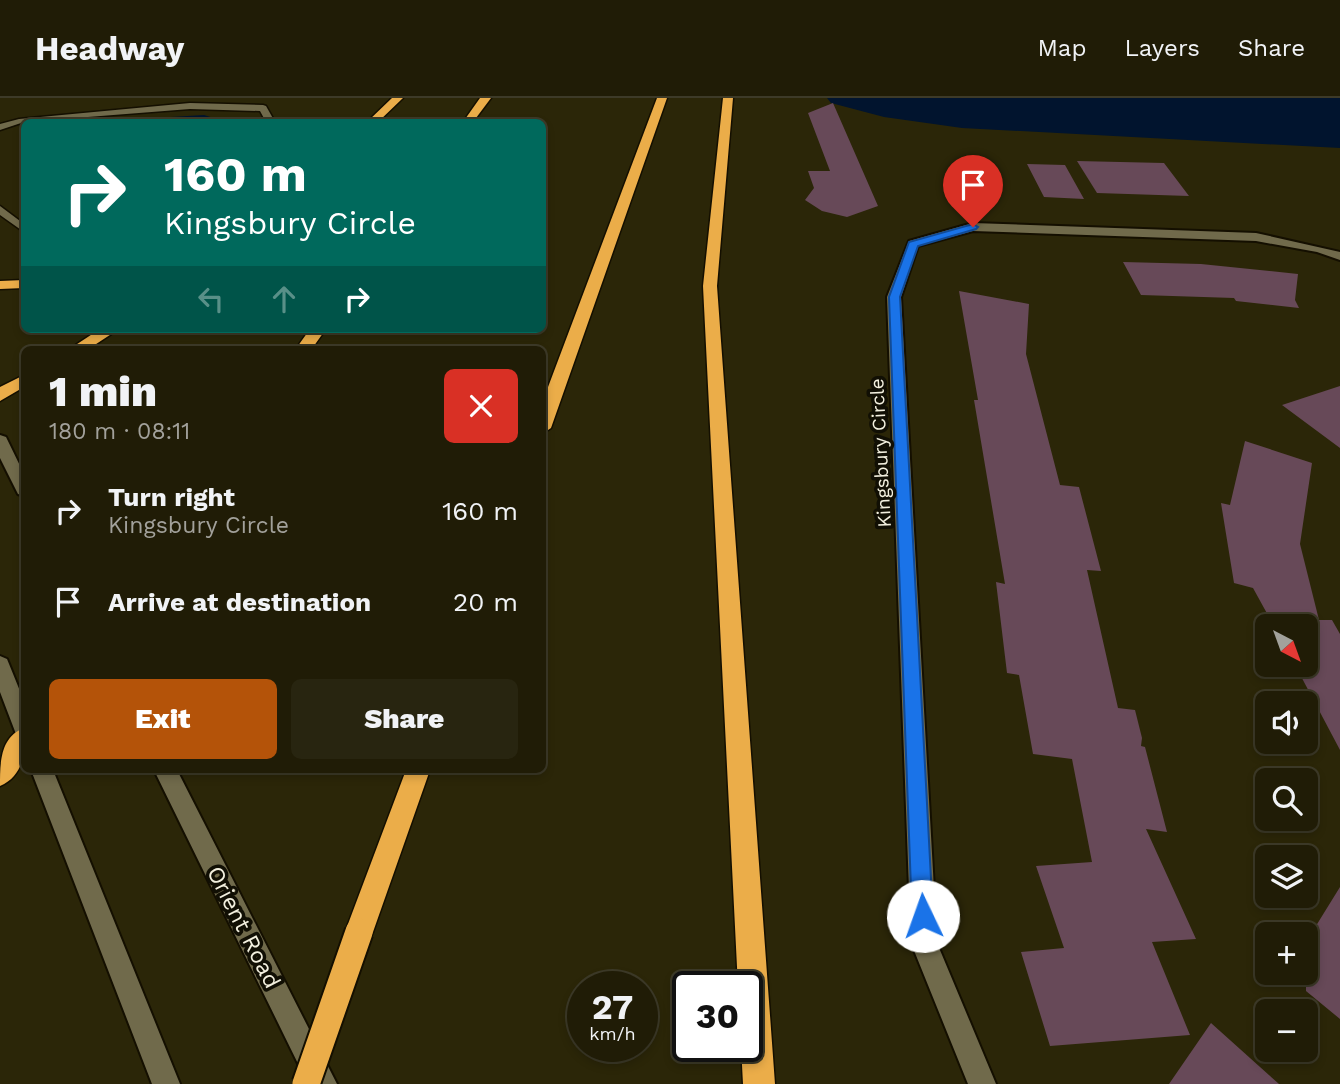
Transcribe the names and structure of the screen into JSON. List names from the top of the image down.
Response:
{
  "streets": {
    "street": ["Kingsbury Circle", "Orient Road"]
  },
  "north": "bottom right",
  "page": {
    "header": "Headway",
    "nav": ["Map", "Layers", "Share"],
    "turn": ["160 m", "Kingsbury Circle"],
    "heading": ["1 min", "180 m · 08:11"],
    "list": [
      {
        "name": "Turn right",
        "note": "Kingsbury Circle",
        "value": "160 m"
      },
      {
        "name": "Arrive at destination",
        "value": "20 m"
      }
    ],
    "map_buttons": ["+", "−"],
    "buttons": ["Exit", "Share"],
    "speed": "27 km/h",
    "limit": "30"
  }
}
